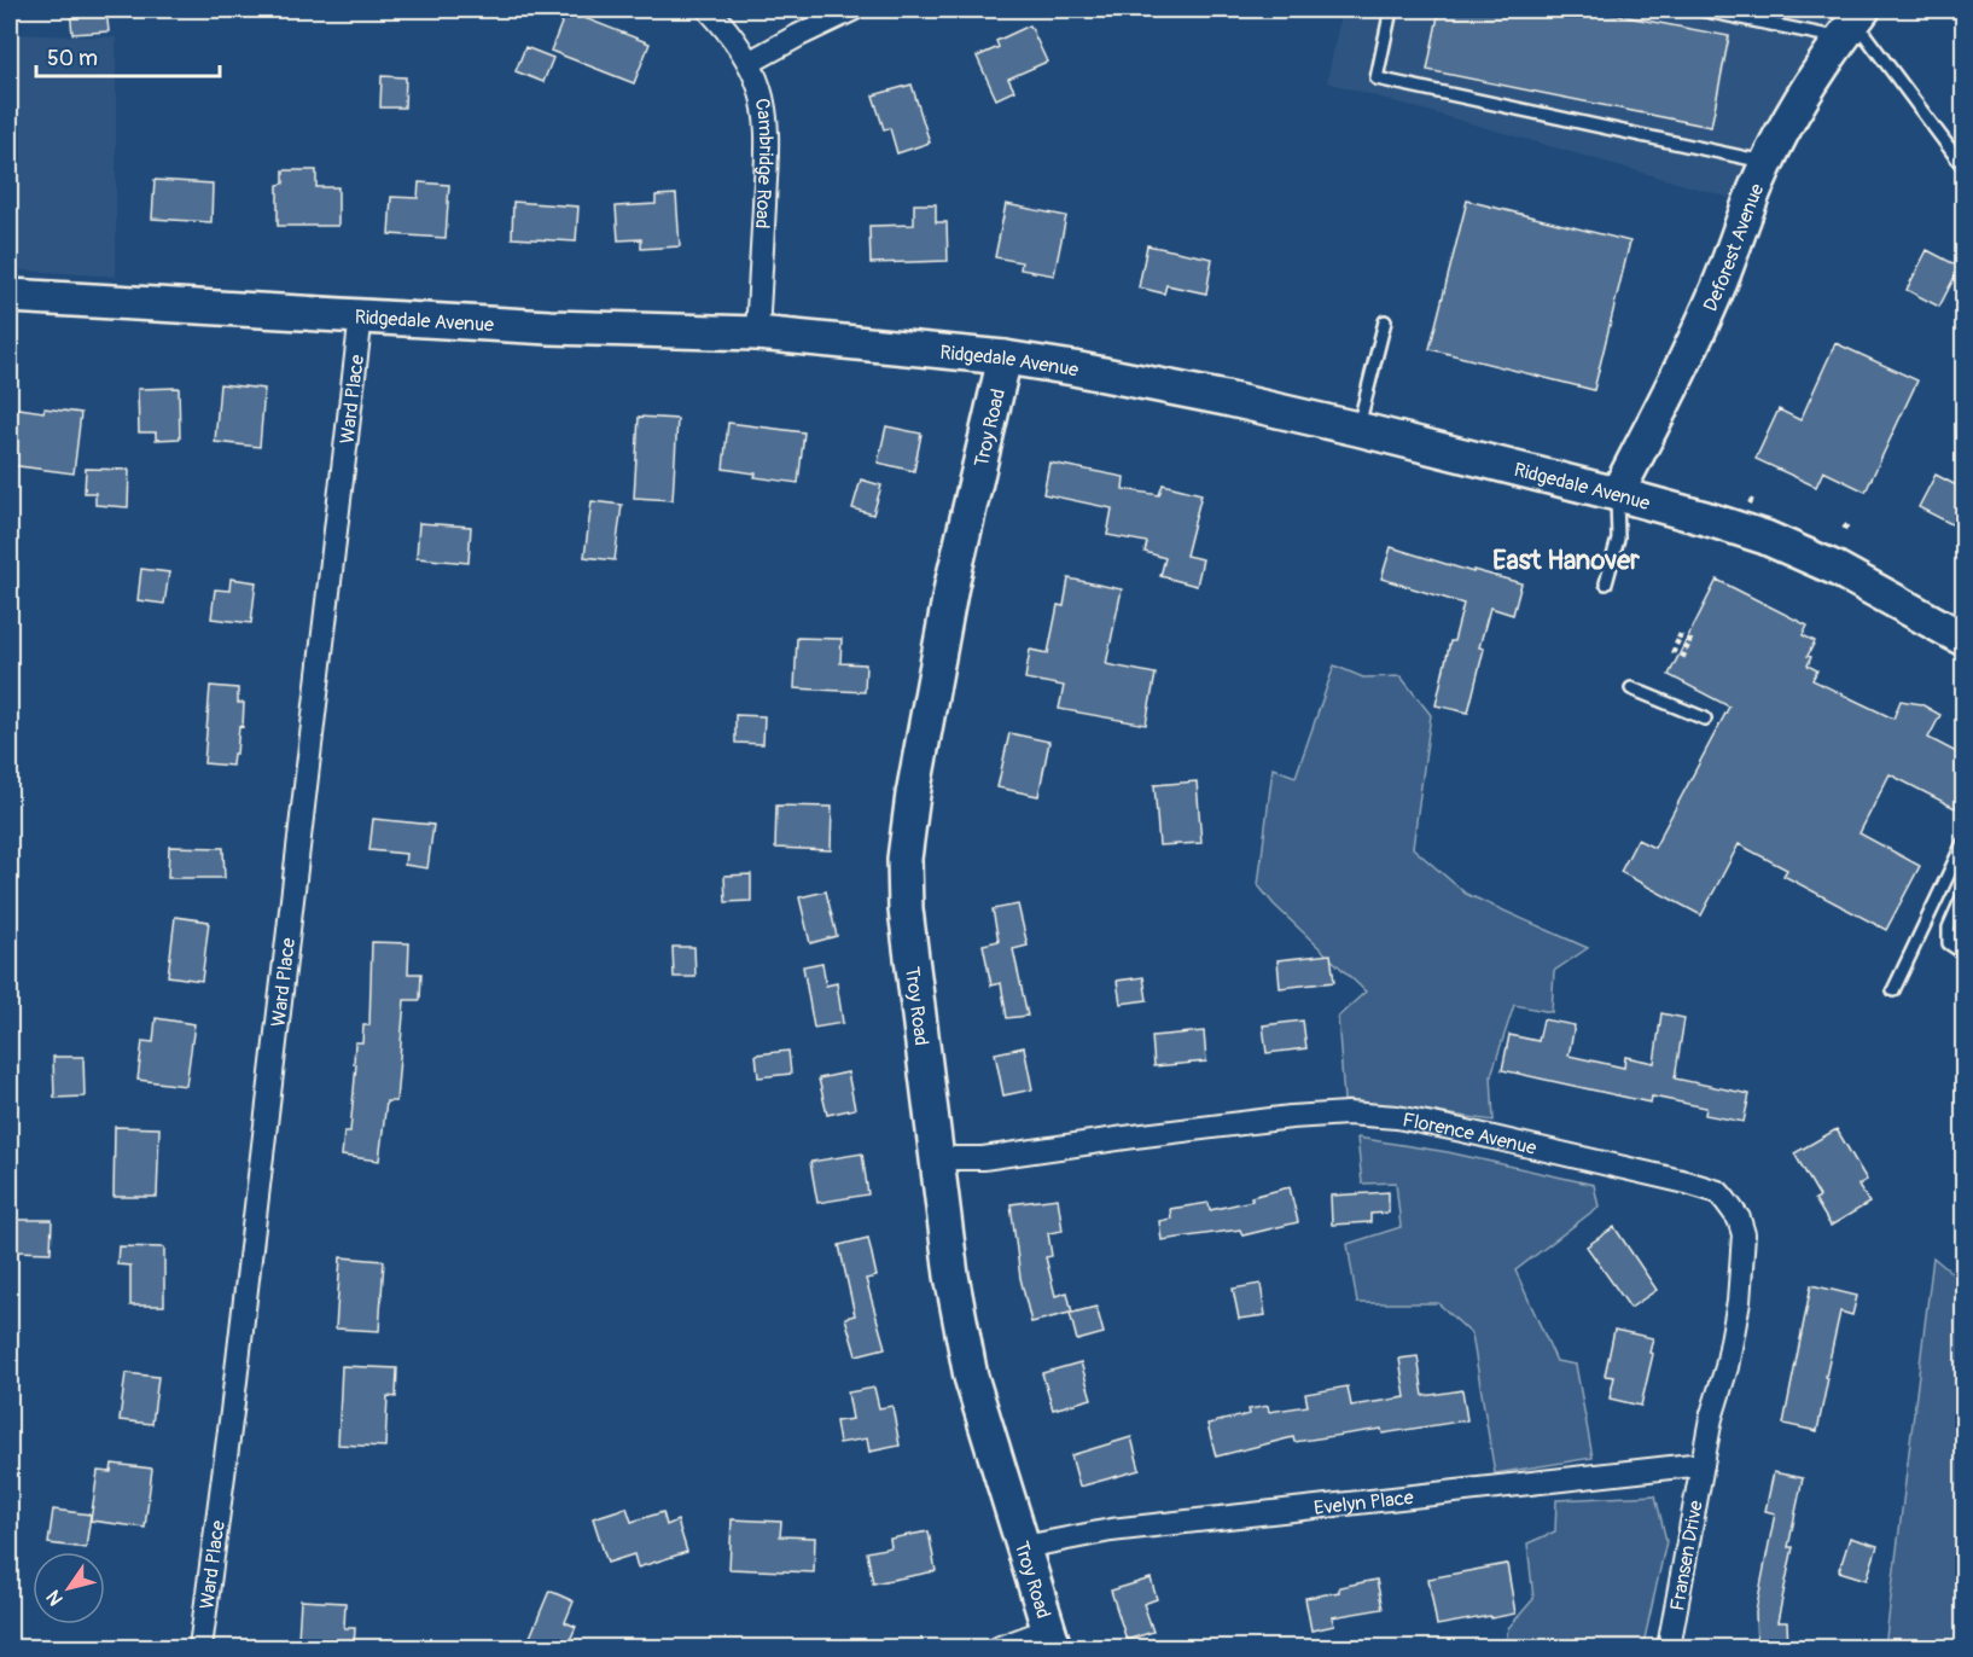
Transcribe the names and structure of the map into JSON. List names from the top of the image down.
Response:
{
  "streets": {
    "main road": ["Deforest Avenue", "Ridgedale Avenue", "Troy Road"],
    "street": [
      "Cambridge Road",
      "Ward Place",
      "Florence Avenue",
      "Evelyn Place",
      "Fransen Drive"
    ]
  },
  "crossings": [
    ["Cambridge Road", "Ridgedale Avenue"],
    ["Deforest Avenue", "Ridgedale Avenue"],
    ["Ridgedale Avenue", "Ward Place"],
    ["Ridgedale Avenue", "Troy Road"],
    ["Troy Road", "Florence Avenue"],
    ["Troy Road", "Evelyn Place"],
    ["Florence Avenue", "Evelyn Place"],
    ["Florence Avenue", "Fransen Drive"],
    ["Evelyn Place", "Fransen Drive"]
  ],
  "districts": ["East Hanover"],
  "scale_bar": "50 m",
  "north": "bottom left"
}
